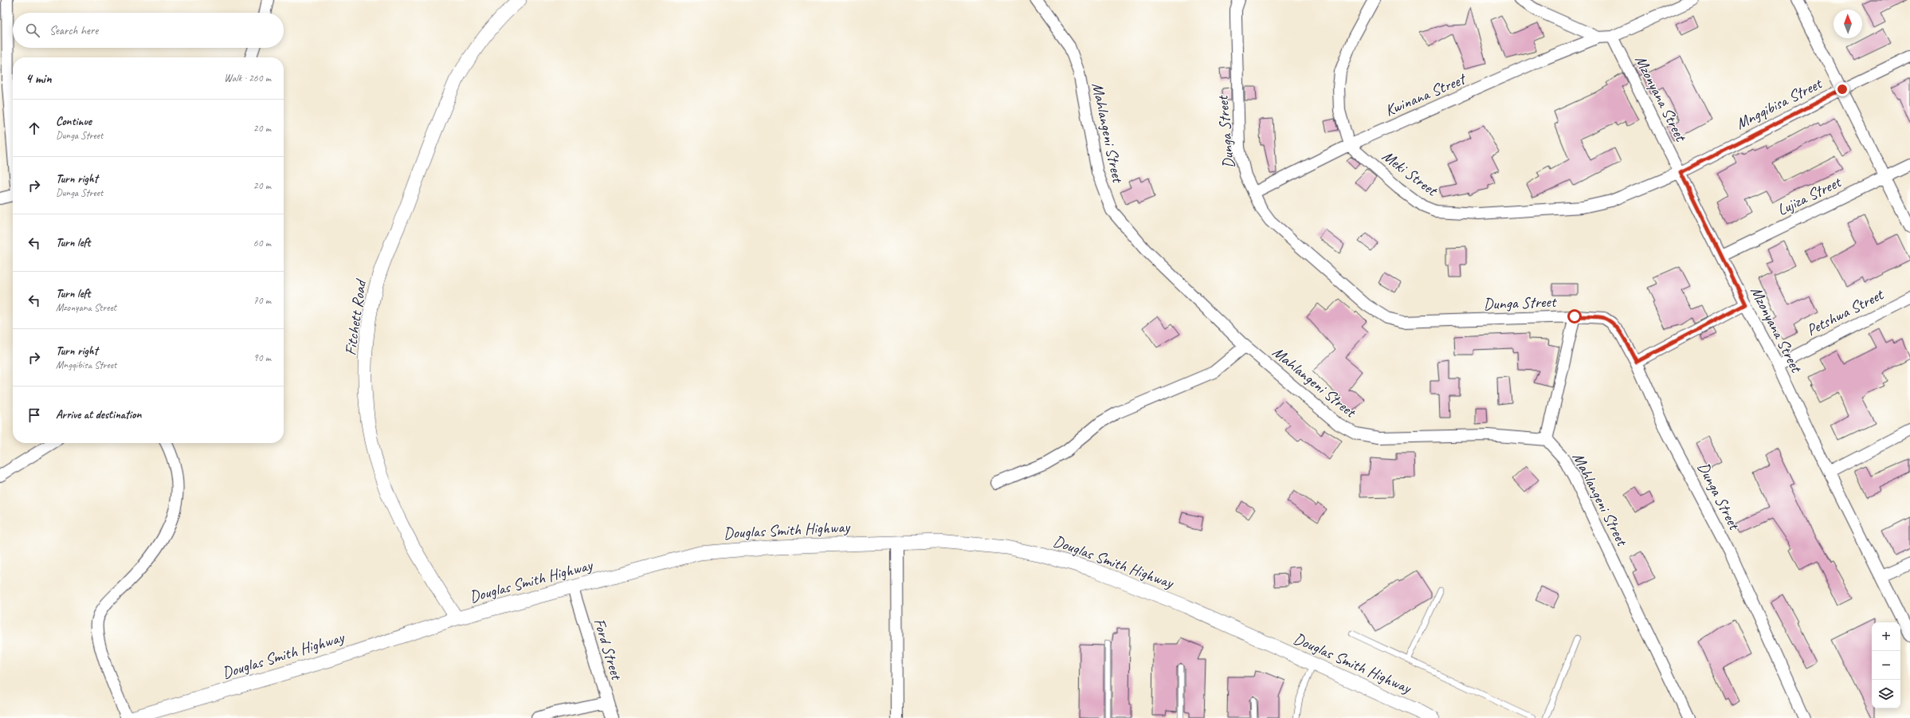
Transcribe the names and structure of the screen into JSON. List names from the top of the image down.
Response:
{
  "streets": {
    "street": [
      "Kwinana Street",
      "Mzonyana Street",
      "Mngqibisa Street",
      "Mahlangeni Street",
      "Dunga Street",
      "Meki Street",
      "Lujiza Street",
      "Petshwa Street",
      "Fitchett Road",
      "Douglas Smith Highway",
      "Ford Street"
    ]
  },
  "crossings": [
    ["Kwinana Street", "Mzonyana Street"],
    ["Kwinana Street", "Dunga Street"],
    ["Kwinana Street", "Meki Street"],
    ["Mzonyana Street", "Mngqibisa Street"],
    ["Mzonyana Street", "Meki Street"],
    ["Mzonyana Street", "Lujiza Street"],
    ["Mzonyana Street", "Petshwa Street"],
    ["Mngqibisa Street", "Meki Street"],
    ["Fitchett Road", "Douglas Smith Highway"],
    ["Douglas Smith Highway", "Ford Street"]
  ],
  "north": "top",
  "page": {
    "search": "Search here",
    "heading": ["4 min", "Walk · 260 m"],
    "list": [
      ["Continue", "Dunga Street", "20 m"],
      ["Turn right", "Dunga Street", "20 m"],
      ["Turn left", "60 m"],
      ["Turn left", "Mzonyana Street", "70 m"],
      ["Turn right", "Mngqibisa Street", "90 m"],
      "Arrive at destination"
    ],
    "map_buttons": ["+", "−"]
  }
}
